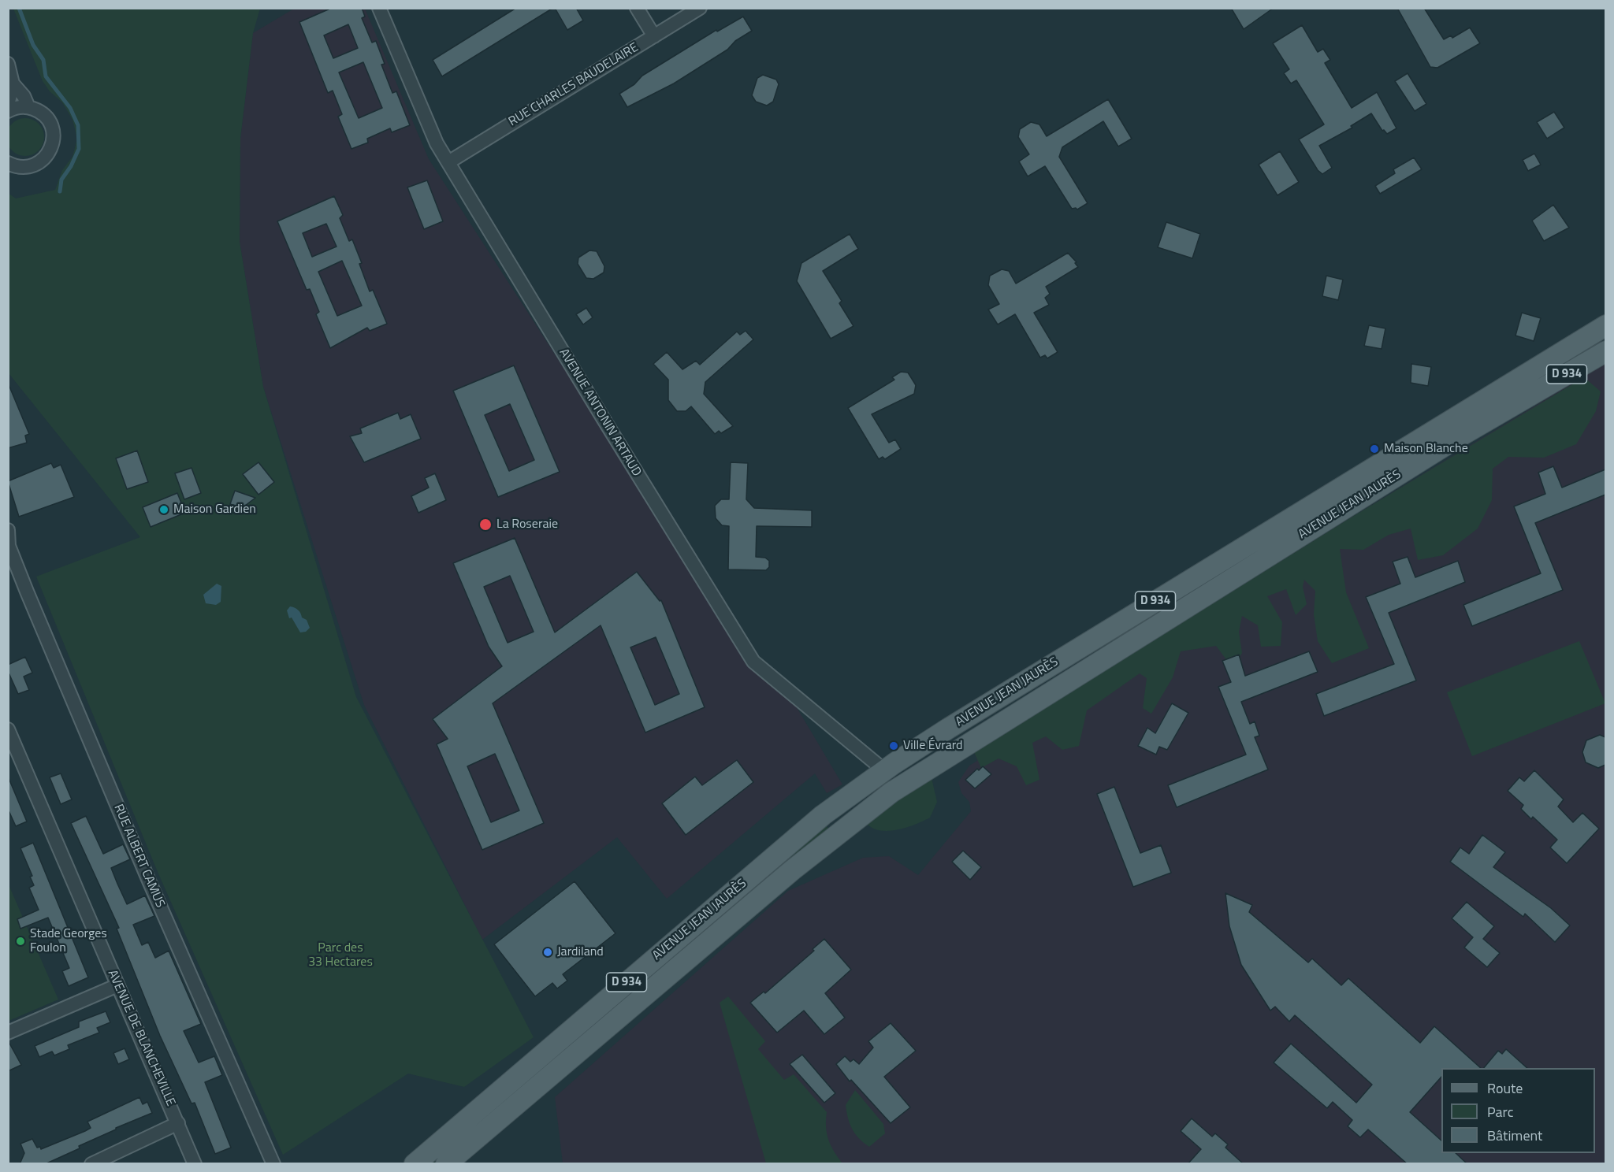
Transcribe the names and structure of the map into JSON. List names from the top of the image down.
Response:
{
  "streets": {
    "main road": ["D 934", "AVENUE JEAN JAURÈS"],
    "street": [
      "RUE CHARLES BAUDELAIRE",
      "AVENUE ANTONIN ARTAUD",
      "RUE ALBERT CAMUS",
      "AVENUE DE BLANCHEVILLE"
    ]
  },
  "crossings": [
    ["RUE CHARLES BAUDELAIRE", "AVENUE ANTONIN ARTAUD"],
    ["AVENUE ANTONIN ARTAUD", "AVENUE JEAN JAURÈS"]
  ],
  "parks": ["Parc des 33 Hectares"],
  "places": [
    "Maison Blanche",
    "Maison Gardien",
    "La Roseraie",
    "Ville Évrard",
    "Stade Georges Foulon",
    "Jardiland"
  ],
  "legend": ["Route", "Parc", "Bâtiment"]
}
